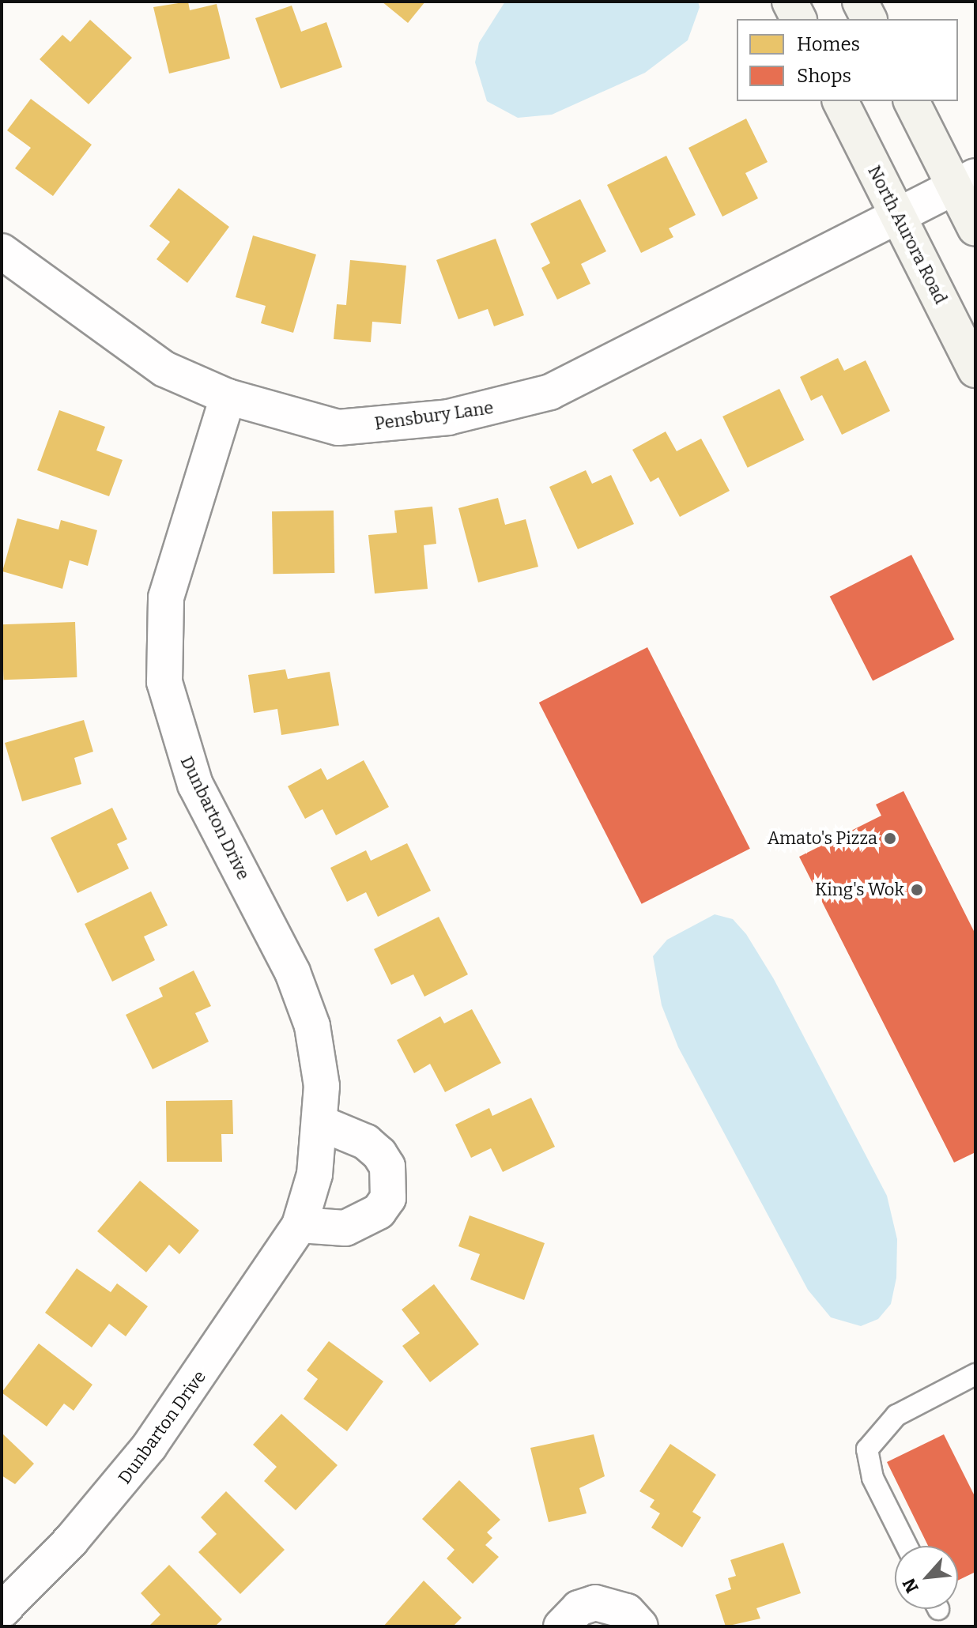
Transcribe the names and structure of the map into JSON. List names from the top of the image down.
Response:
{
  "streets": {
    "main road": ["North Aurora Road"],
    "street": ["Pensbury Lane", "Dunbarton Drive"]
  },
  "crossings": [
    ["North Aurora Road", "Pensbury Lane"],
    ["Pensbury Lane", "Dunbarton Drive"]
  ],
  "places": ["Amato's Pizza", "King's Wok"],
  "legend": ["Homes", "Shops"],
  "north": "bottom left"
}
